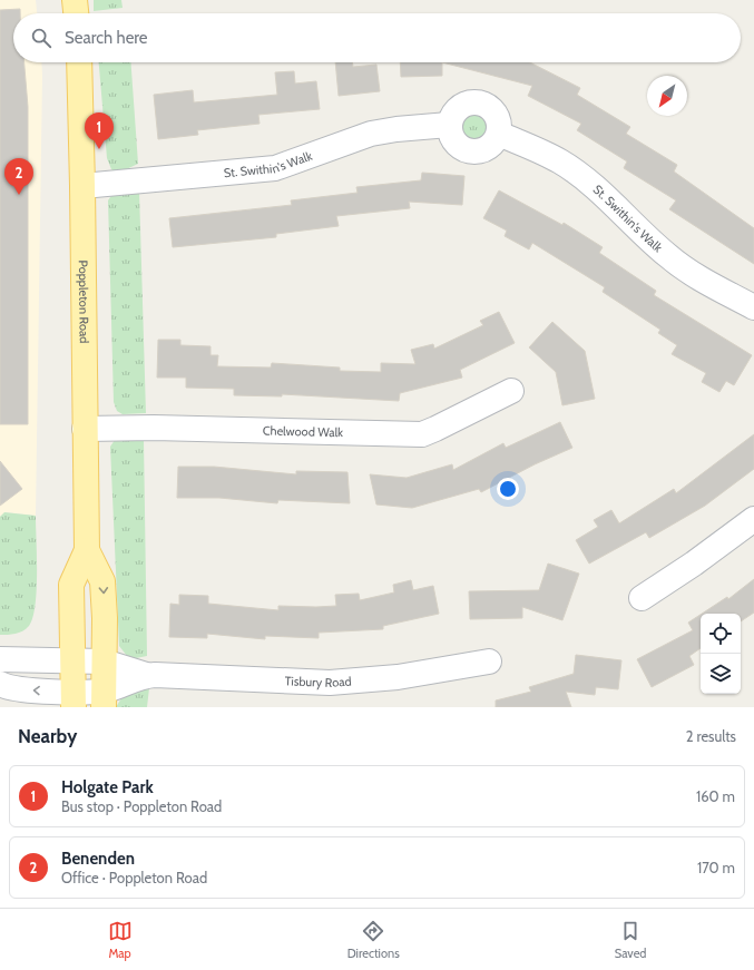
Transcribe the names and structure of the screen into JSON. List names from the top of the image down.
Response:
{
  "streets": {
    "main road": ["Poppleton Road"],
    "street": ["St. Swithin's Walk", "Chelwood Walk", "Tisbury Road"]
  },
  "crossings": [
    ["St. Swithin's Walk", "Poppleton Road"],
    ["Poppleton Road", "Chelwood Walk"],
    ["Poppleton Road", "Tisbury Road"]
  ],
  "north": "bottom left",
  "page": {
    "search": "Search here",
    "pins": ["1", "2"],
    "heading": ["Nearby", "2 results"],
    "list": [
      {
        "mark": "1",
        "name": "Holgate Park",
        "note": "Bus stop · Poppleton Road",
        "value": "160 m"
      },
      {
        "mark": "2",
        "name": "Benenden",
        "note": "Office · Poppleton Road",
        "value": "170 m"
      }
    ],
    "nav": ["Map", "Directions", "Saved"]
  }
}
